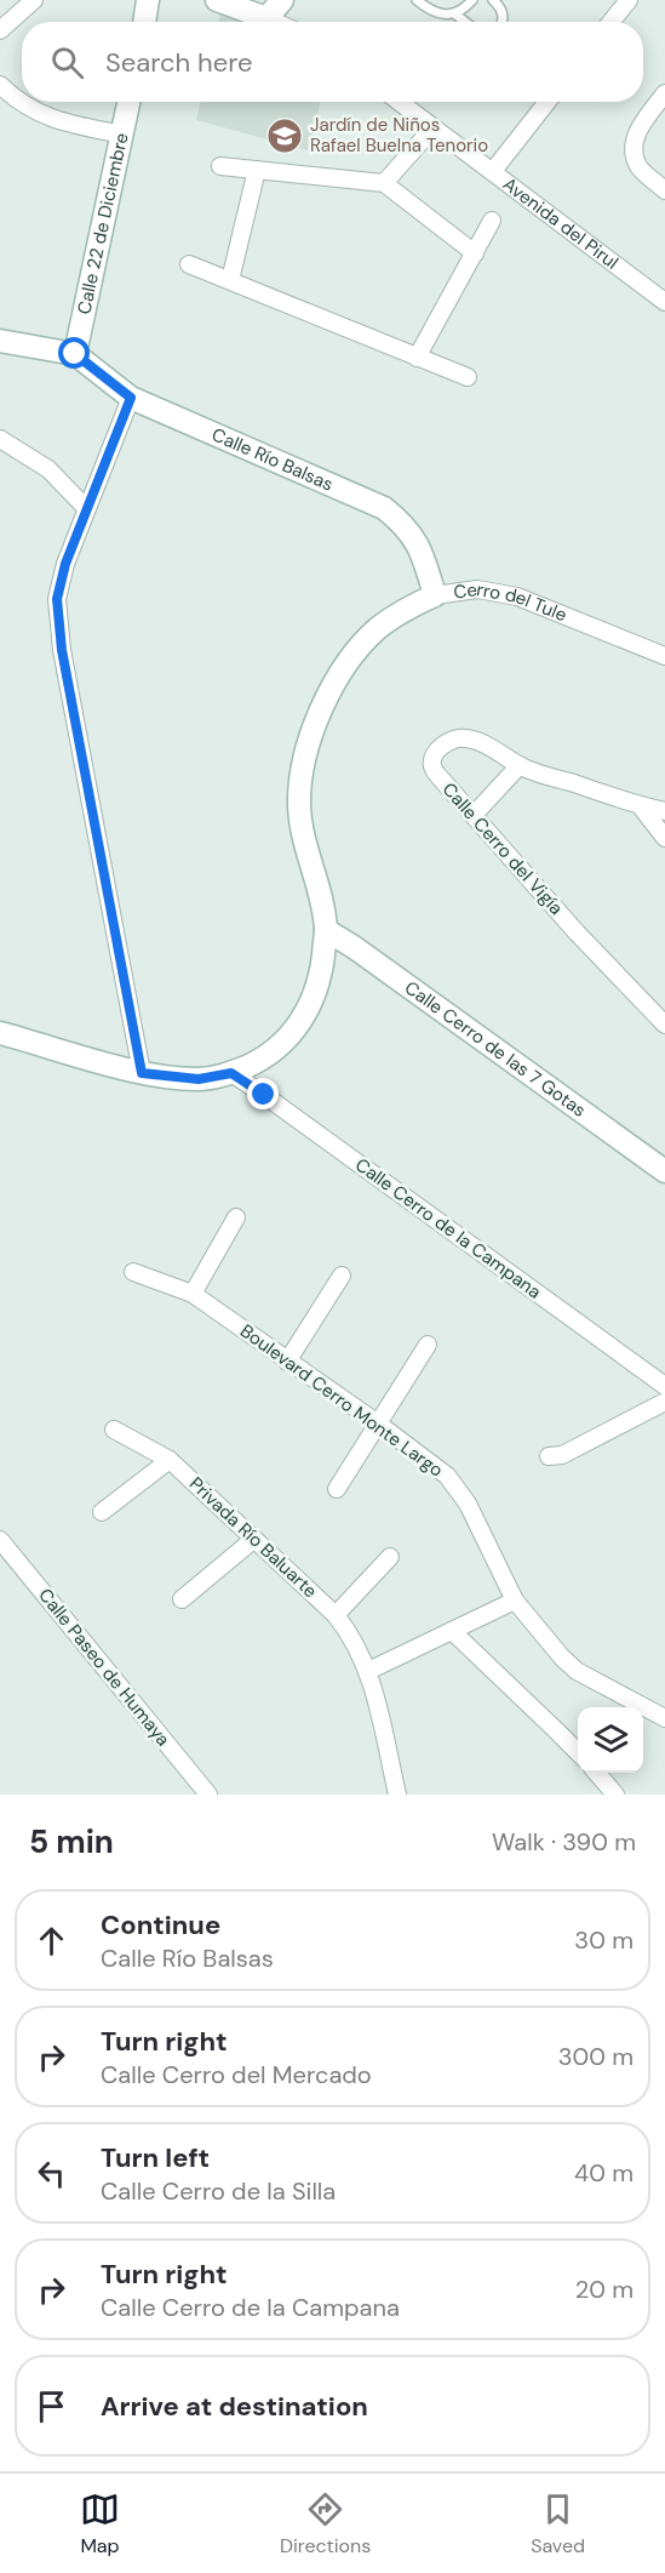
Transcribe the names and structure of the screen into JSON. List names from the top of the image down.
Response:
{
  "streets": {
    "street": [
      "Calle 22 de Diciembre",
      "Avenida del Pirul",
      "Calle Río Balsas",
      "Cerro del Tule",
      "Calle Cerro del Vigía",
      "Calle Cerro de las 7 Gotas",
      "Calle Cerro de la Campana",
      "Boulevard Cerro Monte Largo",
      "Privada Río Baluarte",
      "Calle Paseo de Humaya"
    ]
  },
  "crossings": [
    ["Calle 22 de Diciembre", "Calle Río Balsas"],
    ["Calle Río Balsas", "Cerro del Tule"],
    ["Cerro del Tule", "Calle Cerro de las 7 Gotas"],
    ["Cerro del Tule", "Calle Cerro de la Campana"]
  ],
  "places": {
    "school or university": ["Jardín de Niños Rafael Buelna Tenorio"]
  },
  "page": {
    "search": "Search here",
    "heading": ["5 min", "Walk · 390 m"],
    "list": [
      ["Continue", "Calle Río Balsas", "30 m"],
      ["Turn right", "Calle Cerro del Mercado", "300 m"],
      ["Turn left", "Calle Cerro de la Silla", "40 m"],
      ["Turn right", "Calle Cerro de la Campana", "20 m"],
      "Arrive at destination"
    ],
    "nav": ["Map", "Directions", "Saved"]
  }
}
